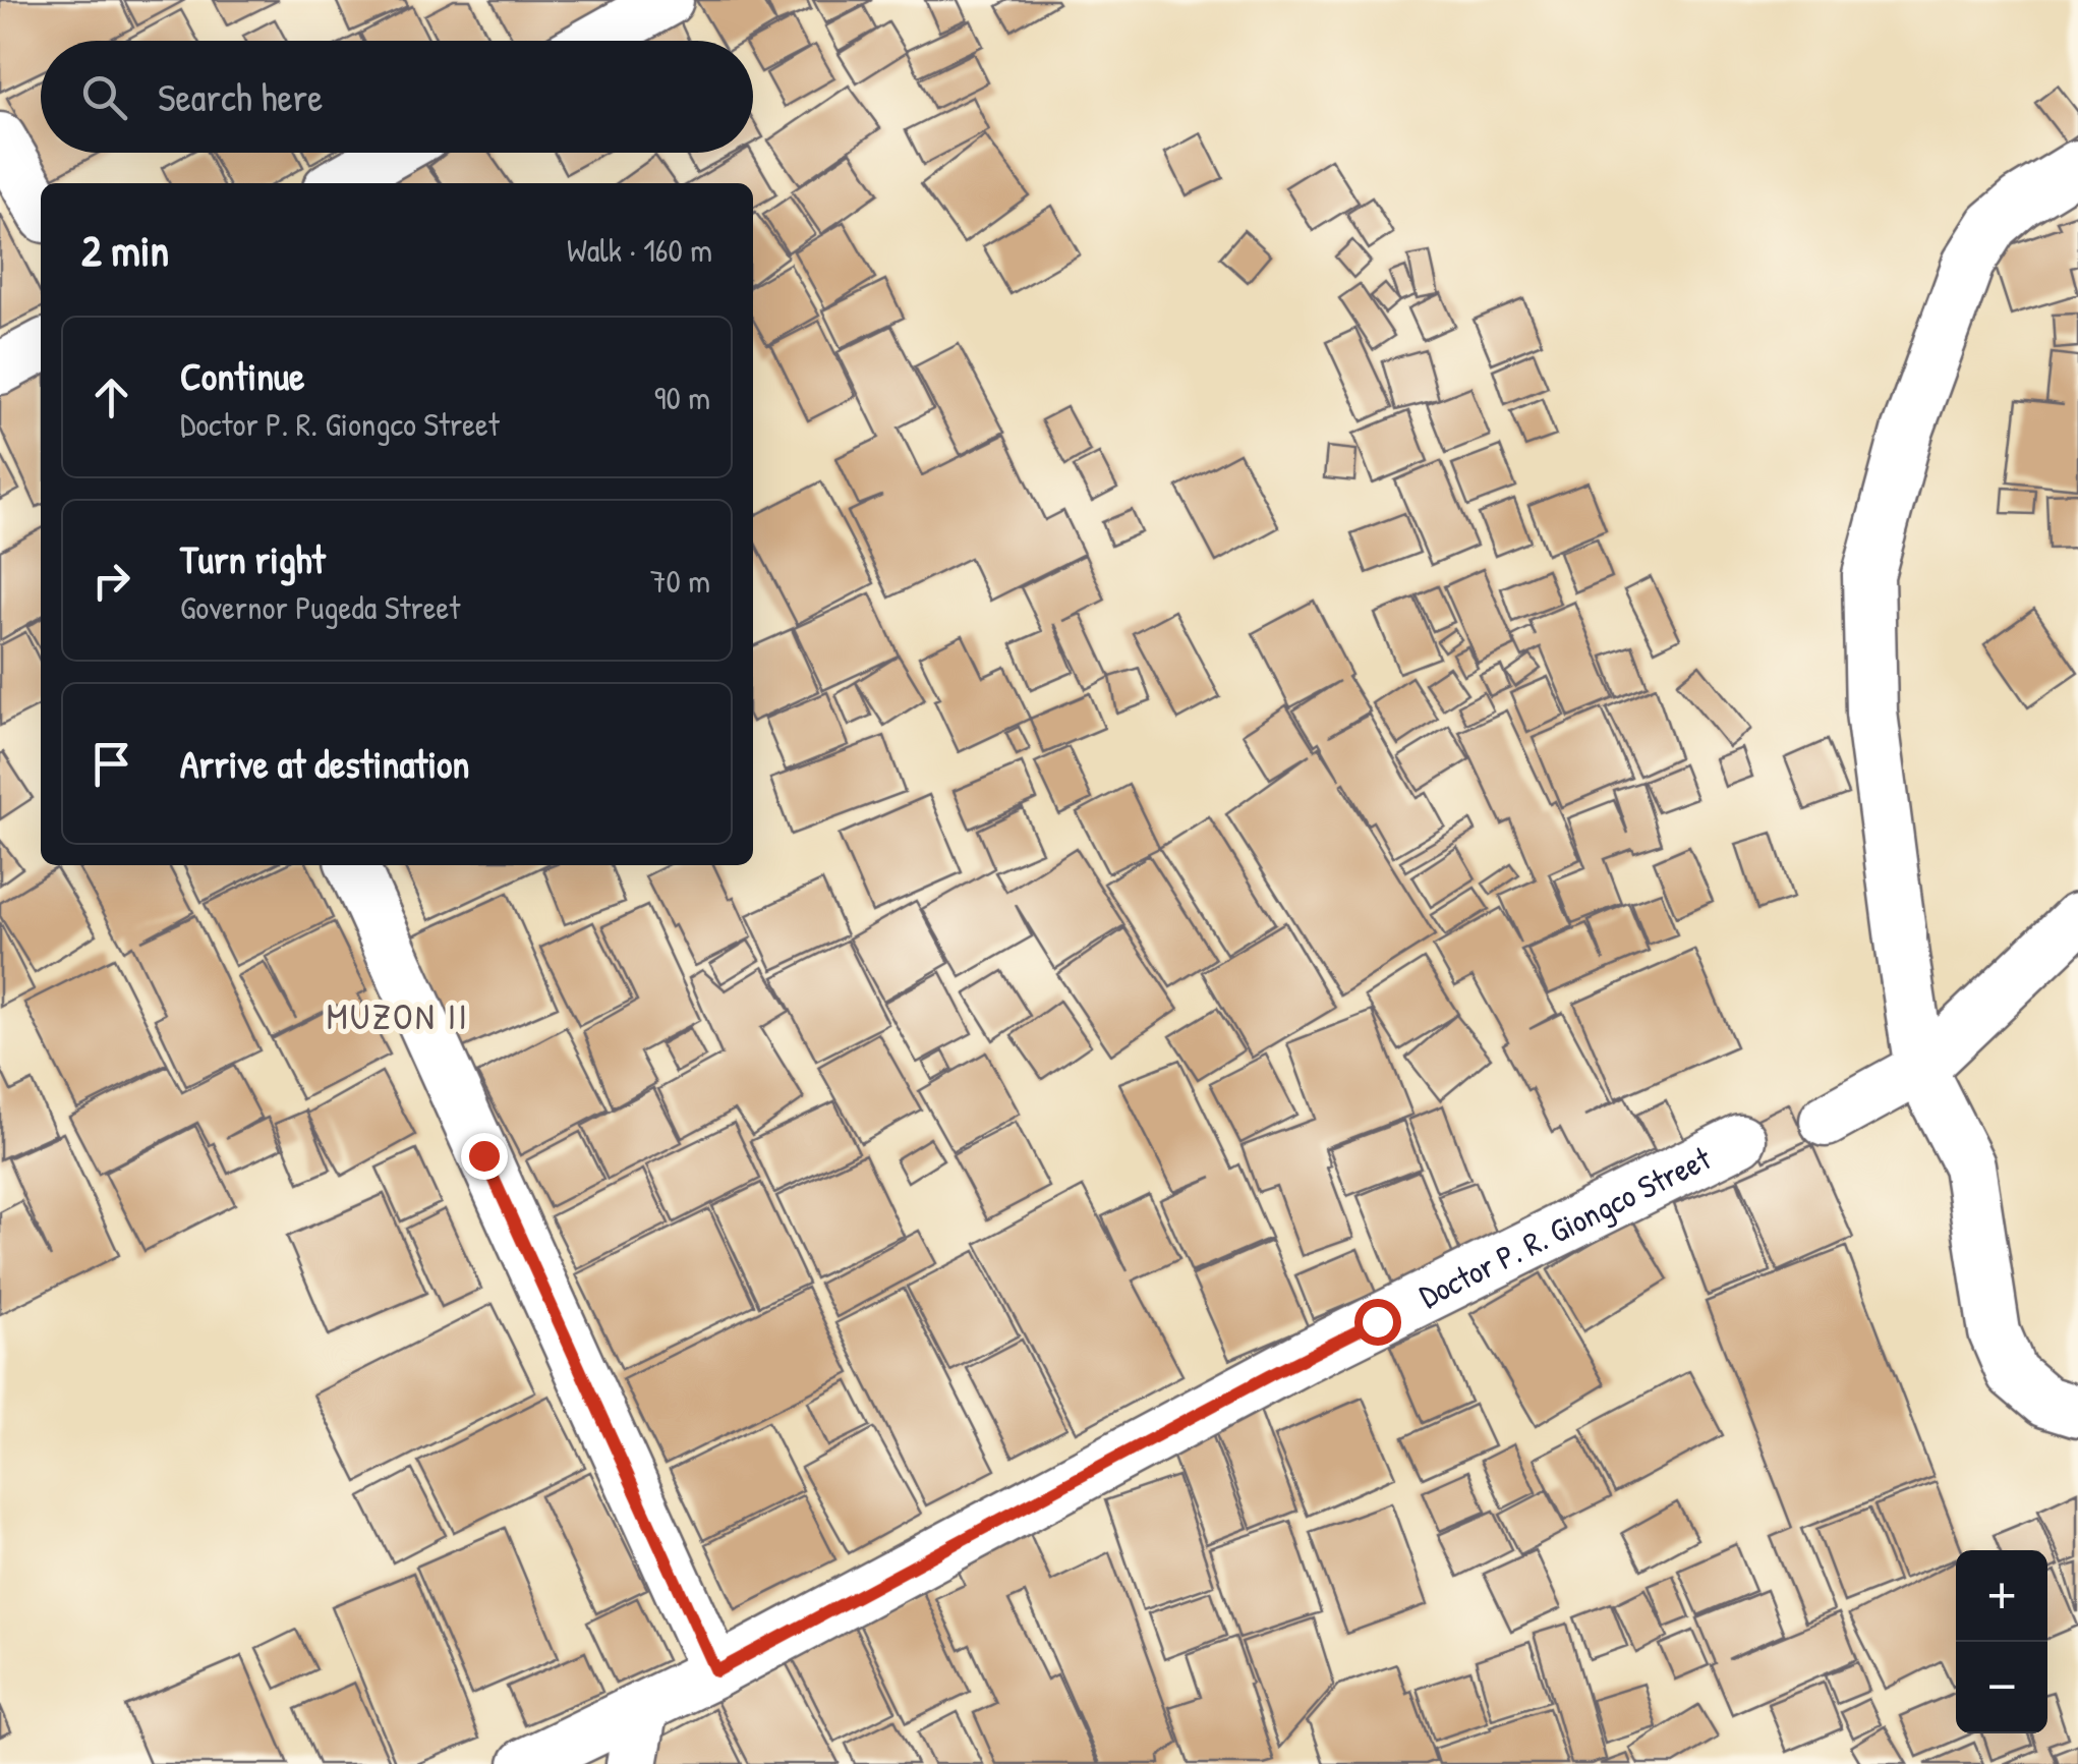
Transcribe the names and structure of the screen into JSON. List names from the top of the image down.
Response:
{
  "streets": {
    "street": ["Doctor P. R. Giongco Street"]
  },
  "districts": ["MUZON II"],
  "page": {
    "search": "Search here",
    "heading": ["2 min", "Walk · 160 m"],
    "list": [
      ["Continue", "Doctor P. R. Giongco Street", "90 m"],
      ["Turn right", "Governor Pugeda Street", "70 m"],
      "Arrive at destination"
    ],
    "map_buttons": ["+", "−"]
  }
}
